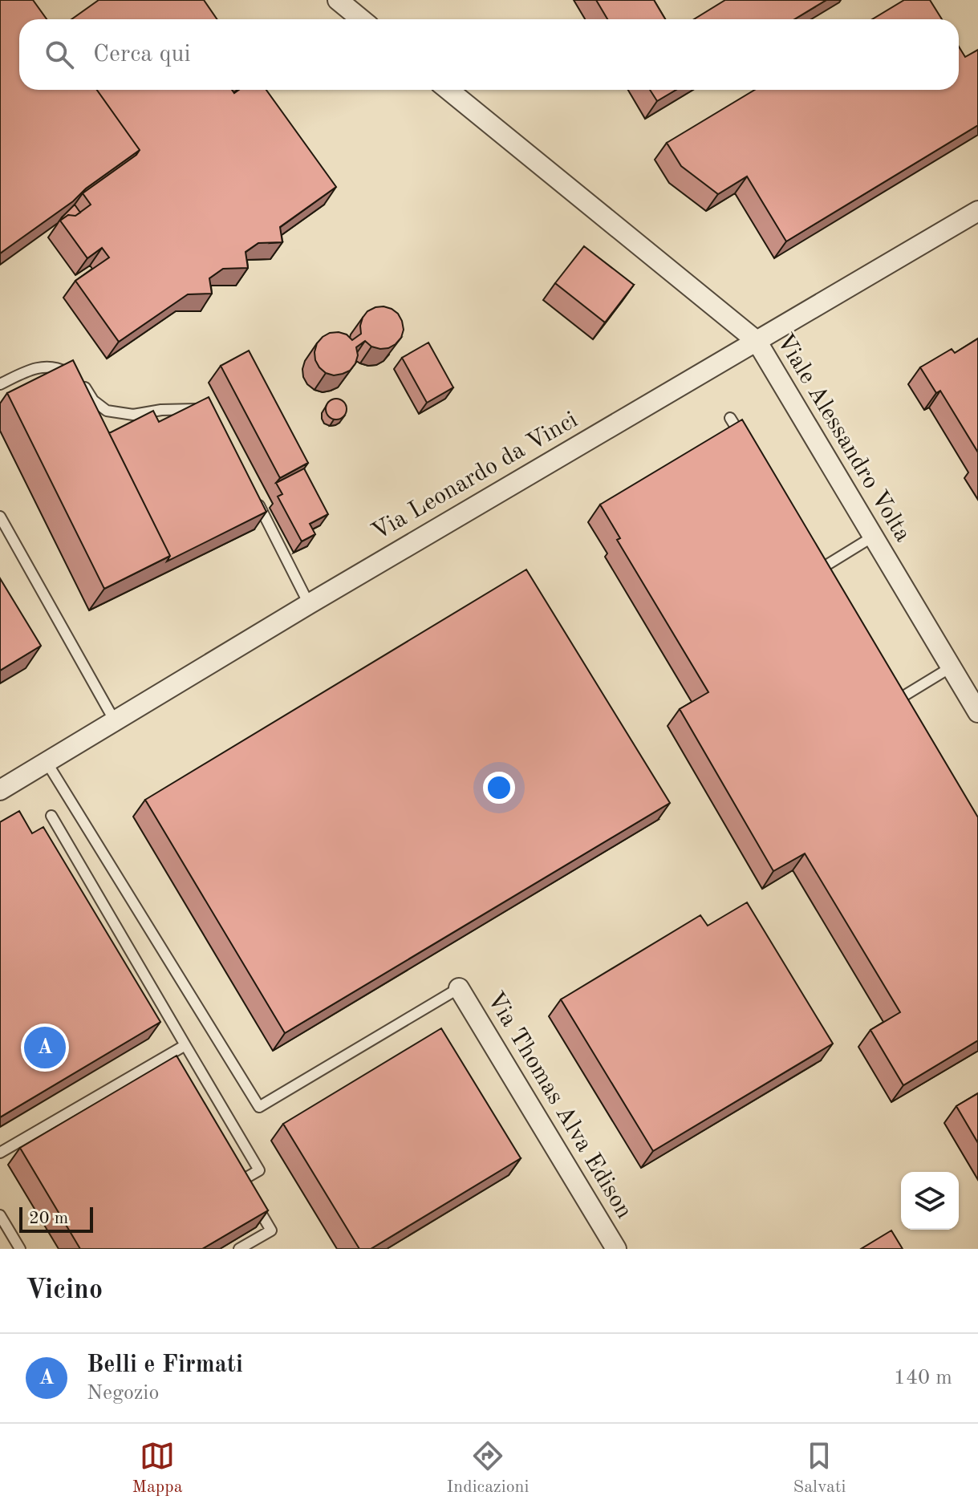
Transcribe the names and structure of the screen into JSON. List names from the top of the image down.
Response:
{
  "streets": {
    "street": ["Viale Alessandro Volta", "Via Leonardo da Vinci", "Via Thomas Alva Edison"]
  },
  "crossings": [
    ["Viale Alessandro Volta", "Via Leonardo da Vinci"]
  ],
  "scale_bar": "20 m",
  "page": {
    "search": "Cerca qui",
    "pins": "A",
    "scale": "20 m",
    "heading": "Vicino",
    "list": [
      {
        "mark": "A",
        "name": "Belli e Firmati",
        "note": "Negozio",
        "value": "140 m"
      }
    ],
    "nav": ["Mappa", "Indicazioni", "Salvati"]
  }
}
